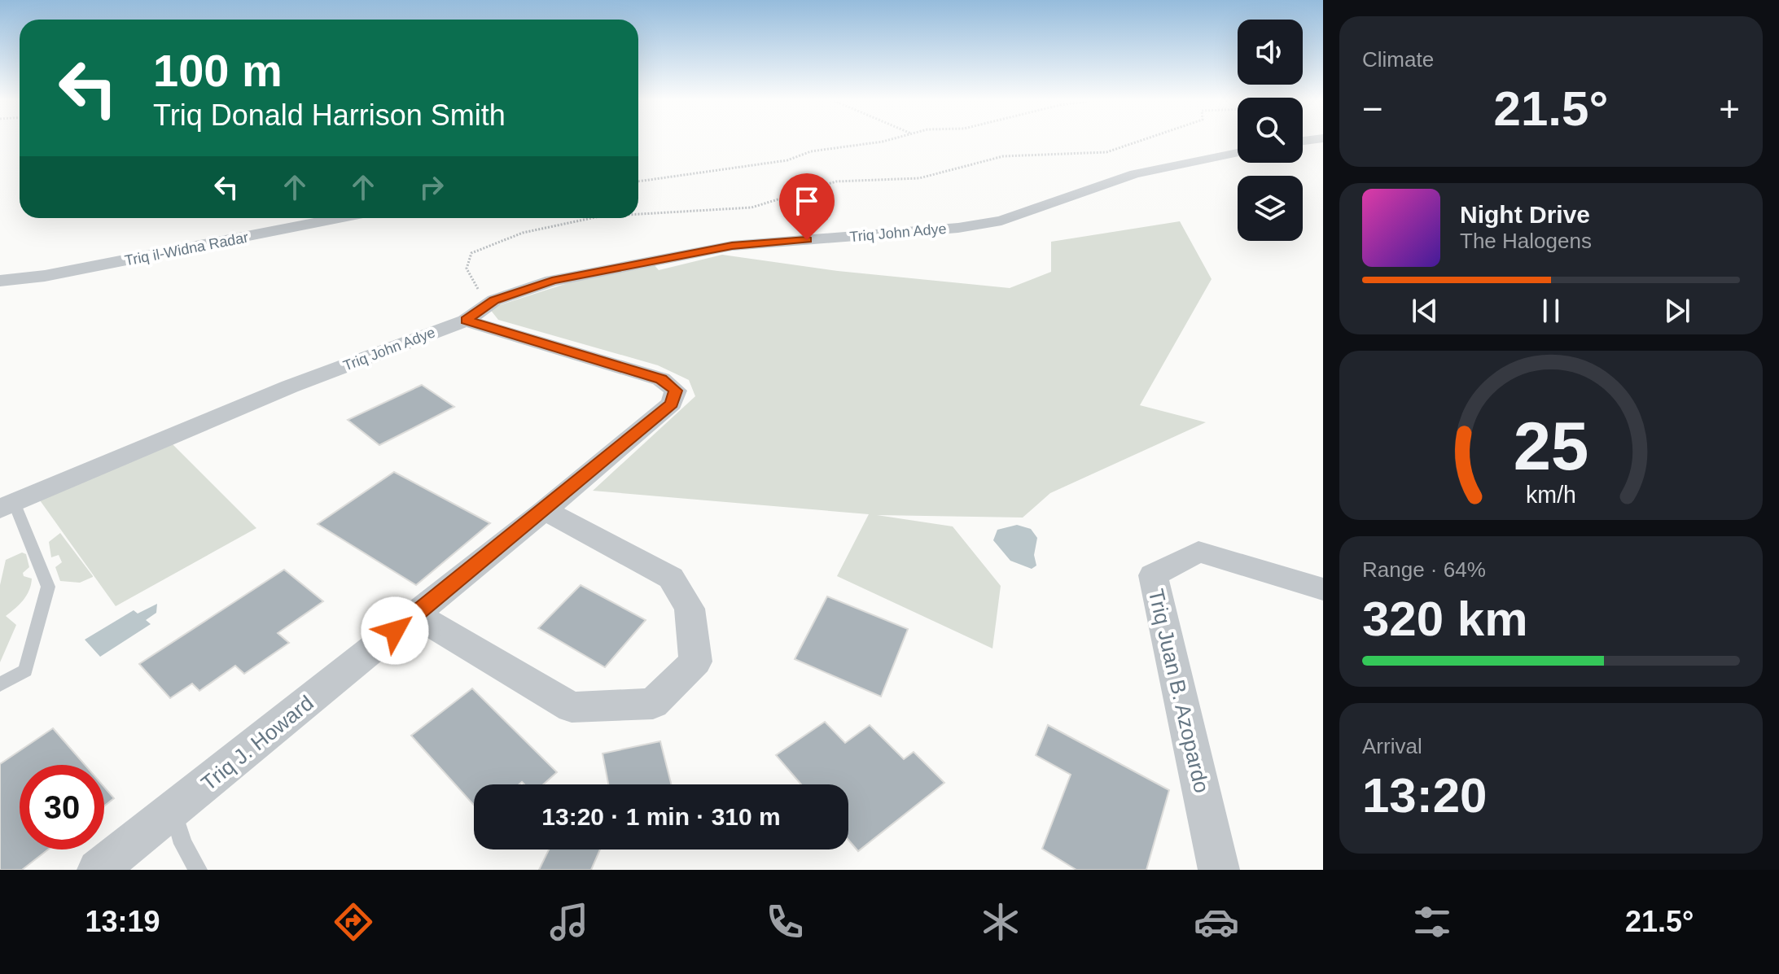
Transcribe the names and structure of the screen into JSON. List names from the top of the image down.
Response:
{
  "streets": {
    "street": [
      "Triq John Adye",
      "Triq il-Widna Radar",
      "Triq Juan B. Azopardo",
      "Triq J. Howard"
    ]
  },
  "crossings": [
    ["Triq John Adye", "Triq J. Howard"]
  ],
  "page": {
    "tile": [
      "Climate",
      ["Range · 64%", "320 km"],
      ["Arrival", "13:20"]
    ],
    "turn": ["100 m", "Triq Donald Harrison Smith"],
    "heat": ["−", "21.5°", "+"],
    "song": ["Night Drive", "The Halogens"],
    "limit": "30",
    "trip": "13:20 · 1 min · 310 m",
    "tabs": ["13:19", "21.5°"],
    "gauge": ["25", "km/h"]
  }
}
